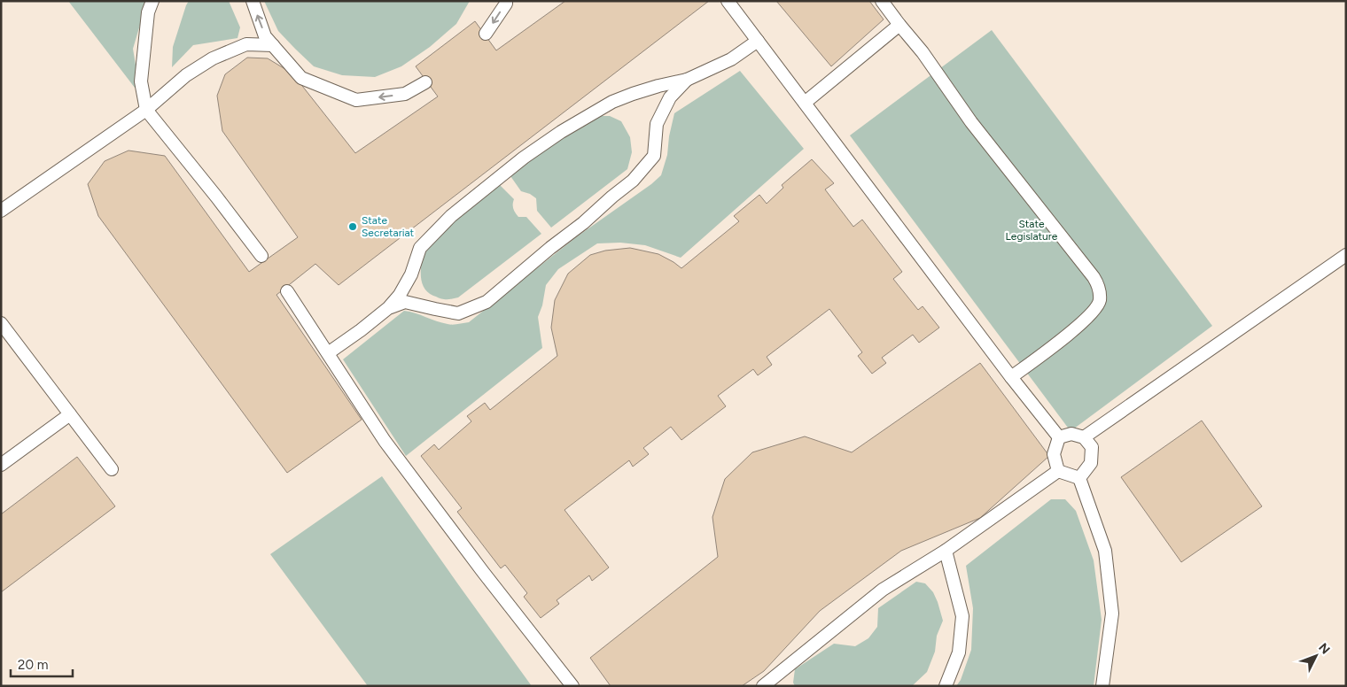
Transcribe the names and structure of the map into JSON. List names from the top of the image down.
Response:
{
  "parks": ["State Legislature"],
  "places": ["State Secretariat"],
  "scale_bar": "20 m",
  "north": "top right"
}
